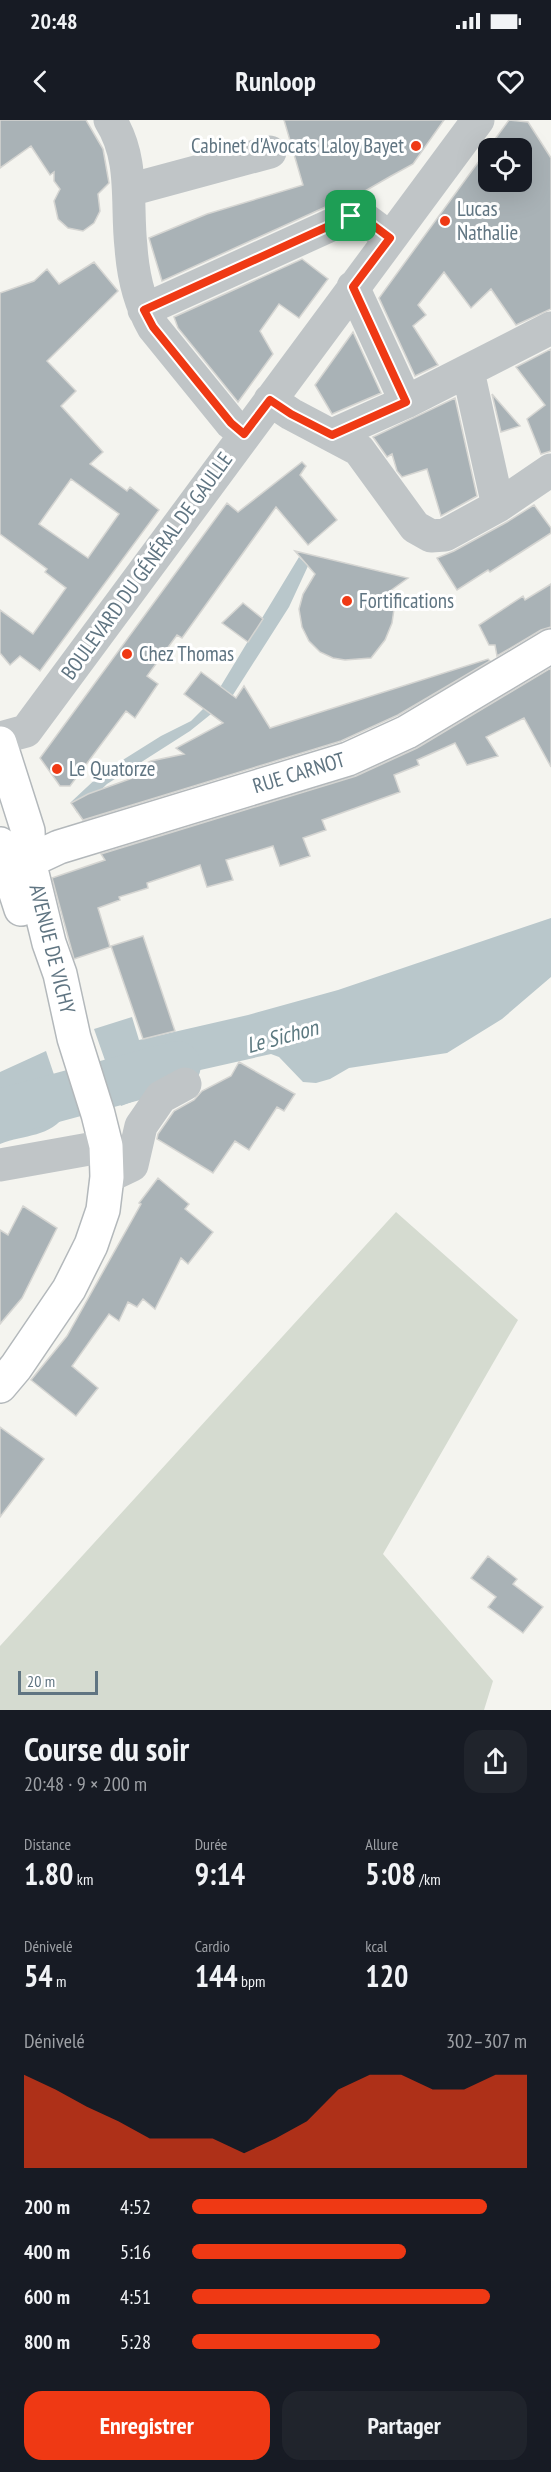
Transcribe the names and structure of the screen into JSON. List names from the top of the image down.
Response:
{
  "streets": {
    "main road": ["RUE CARNOT", "AVENUE DE VICHY"],
    "street": ["BOULEVARD DU GÉNÉRAL DE GAULLE"]
  },
  "crossings": [
    ["RUE CARNOT", "AVENUE DE VICHY"]
  ],
  "water": ["Le Sichon"],
  "places": [
    "Cabinet d'Avocats Laloy Bayet",
    "Lucas Nathalie",
    "Fortifications",
    "Chez Thomas",
    "Le Quatorze"
  ],
  "scale_bar": "20 m",
  "page": {
    "status": "20:48",
    "header": "Runloop",
    "scale": "20 m",
    "heading": ["Course du soir", "20:48 · 9 × 200 m"],
    "stats": [
      ["Distance", "1.80 km"],
      ["Durée", "9:14"],
      ["Allure", "5:08 /km"],
      ["Dénivelé", "54 m"],
      ["Cardio", "144 bpm"],
      ["kcal", "120"]
    ],
    "chart": ["Dénivelé", "302–307 m"],
    "list": [
      {
        "name": "200 m",
        "note": "4:52"
      },
      {
        "name": "400 m",
        "note": "5:16"
      },
      {
        "name": "600 m",
        "note": "4:51"
      },
      {
        "name": "800 m",
        "note": "5:28"
      }
    ],
    "buttons": ["Enregistrer", "Partager"]
  }
}
